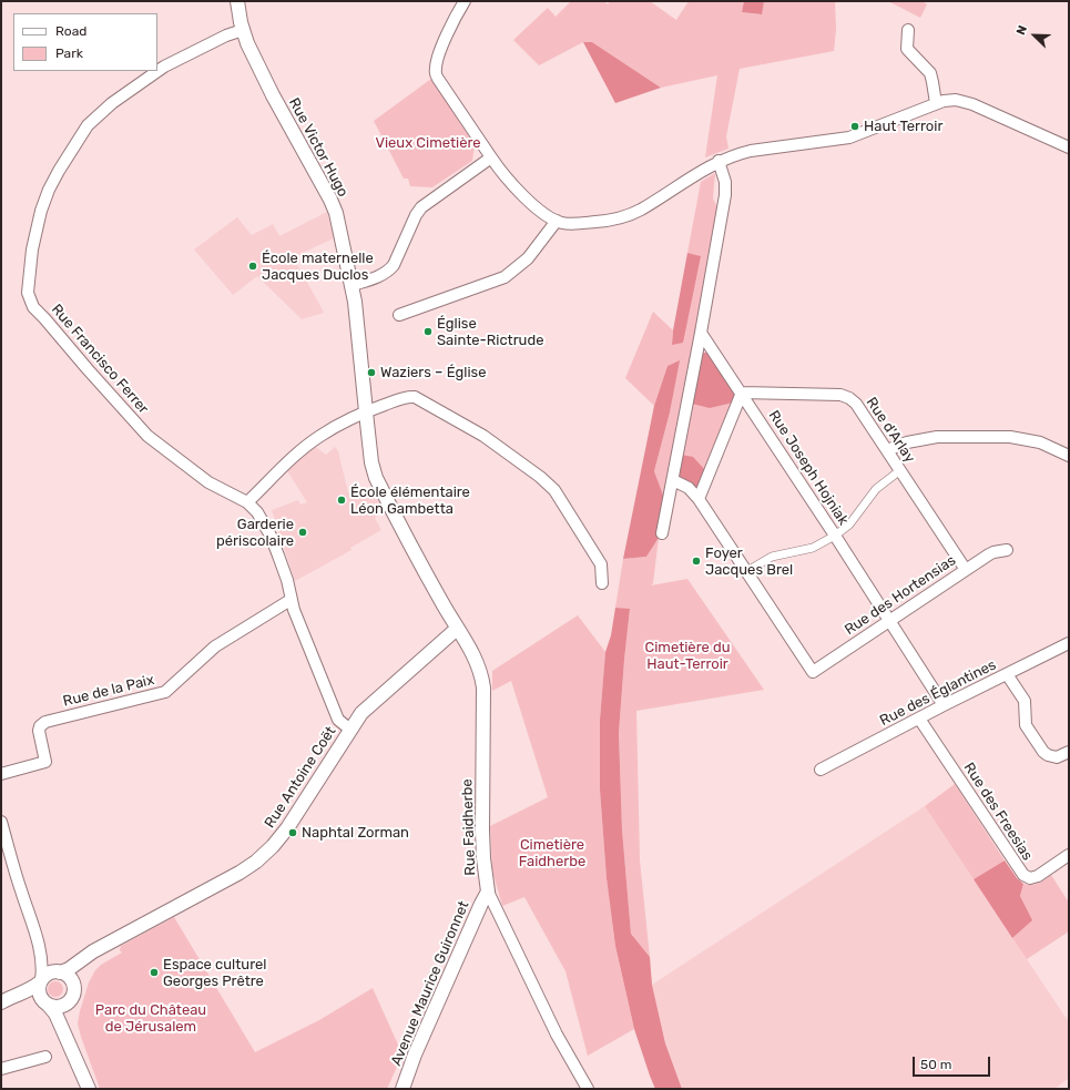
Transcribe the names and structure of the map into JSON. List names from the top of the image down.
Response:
{
  "streets": {
    "street": [
      "Rue Victor Hugo",
      "Rue Francisco Ferrer",
      "Rue d'Arlay",
      "Rue Joseph Hojniak",
      "Rue des Hortensias",
      "Rue de la Paix",
      "Rue des Églantines",
      "Rue Antoine Coët",
      "Rue des Freesias",
      "Rue Faidherbe",
      "Avenue Maurice Guironnet"
    ]
  },
  "crossings": [
    ["Rue Victor Hugo", "Rue Francisco Ferrer"],
    ["Rue Victor Hugo", "Rue Faidherbe"],
    ["Rue Francisco Ferrer", "Rue de la Paix"],
    ["Rue Francisco Ferrer", "Rue Antoine Coët"],
    ["Rue d'Arlay", "Rue Joseph Hojniak"],
    ["Rue d'Arlay", "Rue des Hortensias"],
    ["Rue Joseph Hojniak", "Rue des Hortensias"],
    ["Rue Joseph Hojniak", "Rue des Églantines"],
    ["Rue des Églantines", "Rue des Freesias"],
    ["Rue Antoine Coët", "Rue Faidherbe"],
    ["Rue Faidherbe", "Avenue Maurice Guironnet"]
  ],
  "parks": [
    "Vieux Cimetière",
    "Cimetière du Haut-Terroir",
    "Cimetière Faidherbe",
    "Parc du Château de Jérusalem"
  ],
  "places": [
    "Haut Terroir",
    "École maternelle Jacques Duclos",
    "Église Sainte-Rictrude",
    "Waziers – Église",
    "École élémentaire Léon Gambetta",
    "Garderie périscolaire",
    "Foyer Jacques Brel",
    "Naphtal Zorman",
    "Espace culturel Georges Prêtre"
  ],
  "legend": ["Road", "Park"],
  "scale_bar": "50 m",
  "north": "top left"
}
